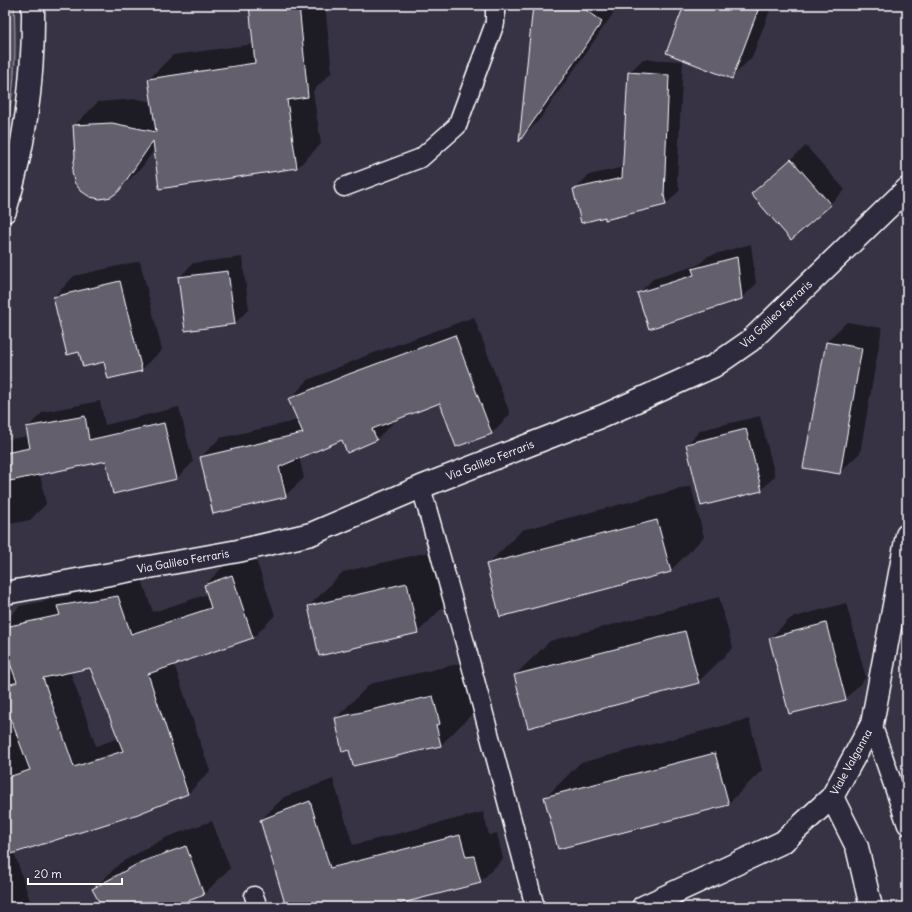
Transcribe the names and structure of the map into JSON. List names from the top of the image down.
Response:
{
  "streets": {
    "street": ["Via Galileo Ferraris", "Viale Valganna"]
  },
  "scale_bar": "20 m"
}
